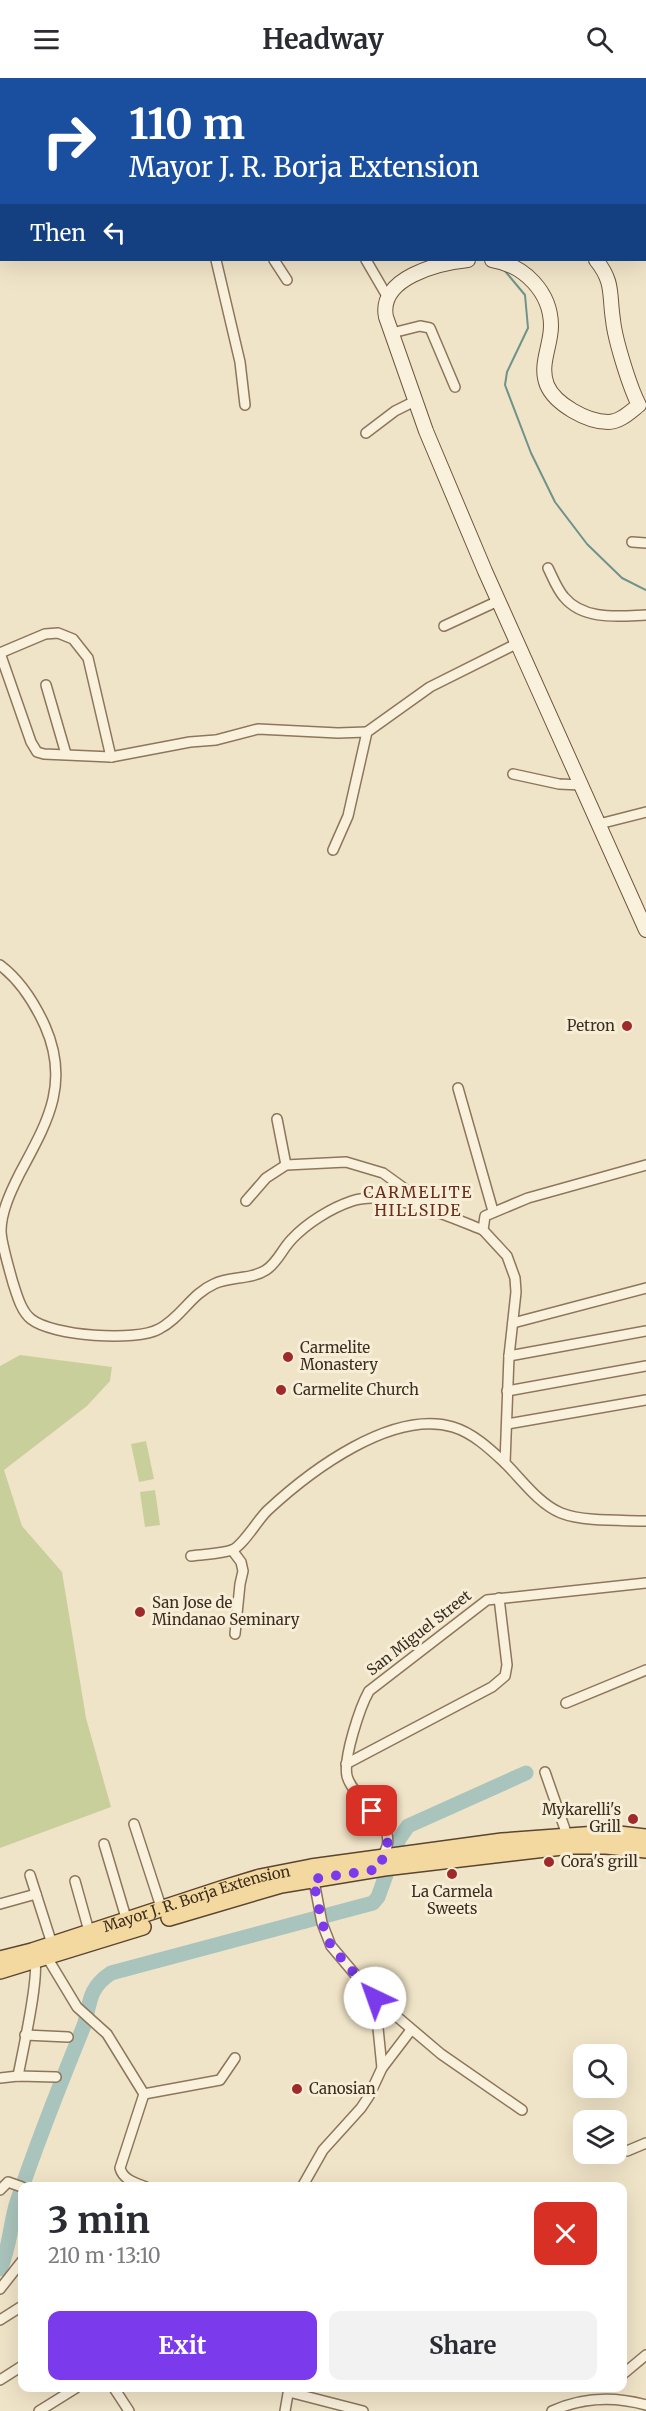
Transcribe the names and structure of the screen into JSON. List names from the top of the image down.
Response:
{
  "streets": {
    "main road": ["Mayor J. R. Borja Extension"],
    "street": ["San Miguel Street"]
  },
  "districts": ["CARMELITE HILLSIDE"],
  "places": [
    "Petron",
    "Carmelite Monastery",
    "Carmelite Church",
    "San Jose de Mindanao Seminary",
    "Mykarelli's Grill",
    "Cora's grill",
    "La Carmela Sweets",
    "Canosian"
  ],
  "page": {
    "header": "Headway",
    "turn": ["110 m", "Mayor J. R. Borja Extension"],
    "then": "Then",
    "heading": ["3 min", "210 m · 13:10"],
    "buttons": ["Exit", "Share"]
  }
}
